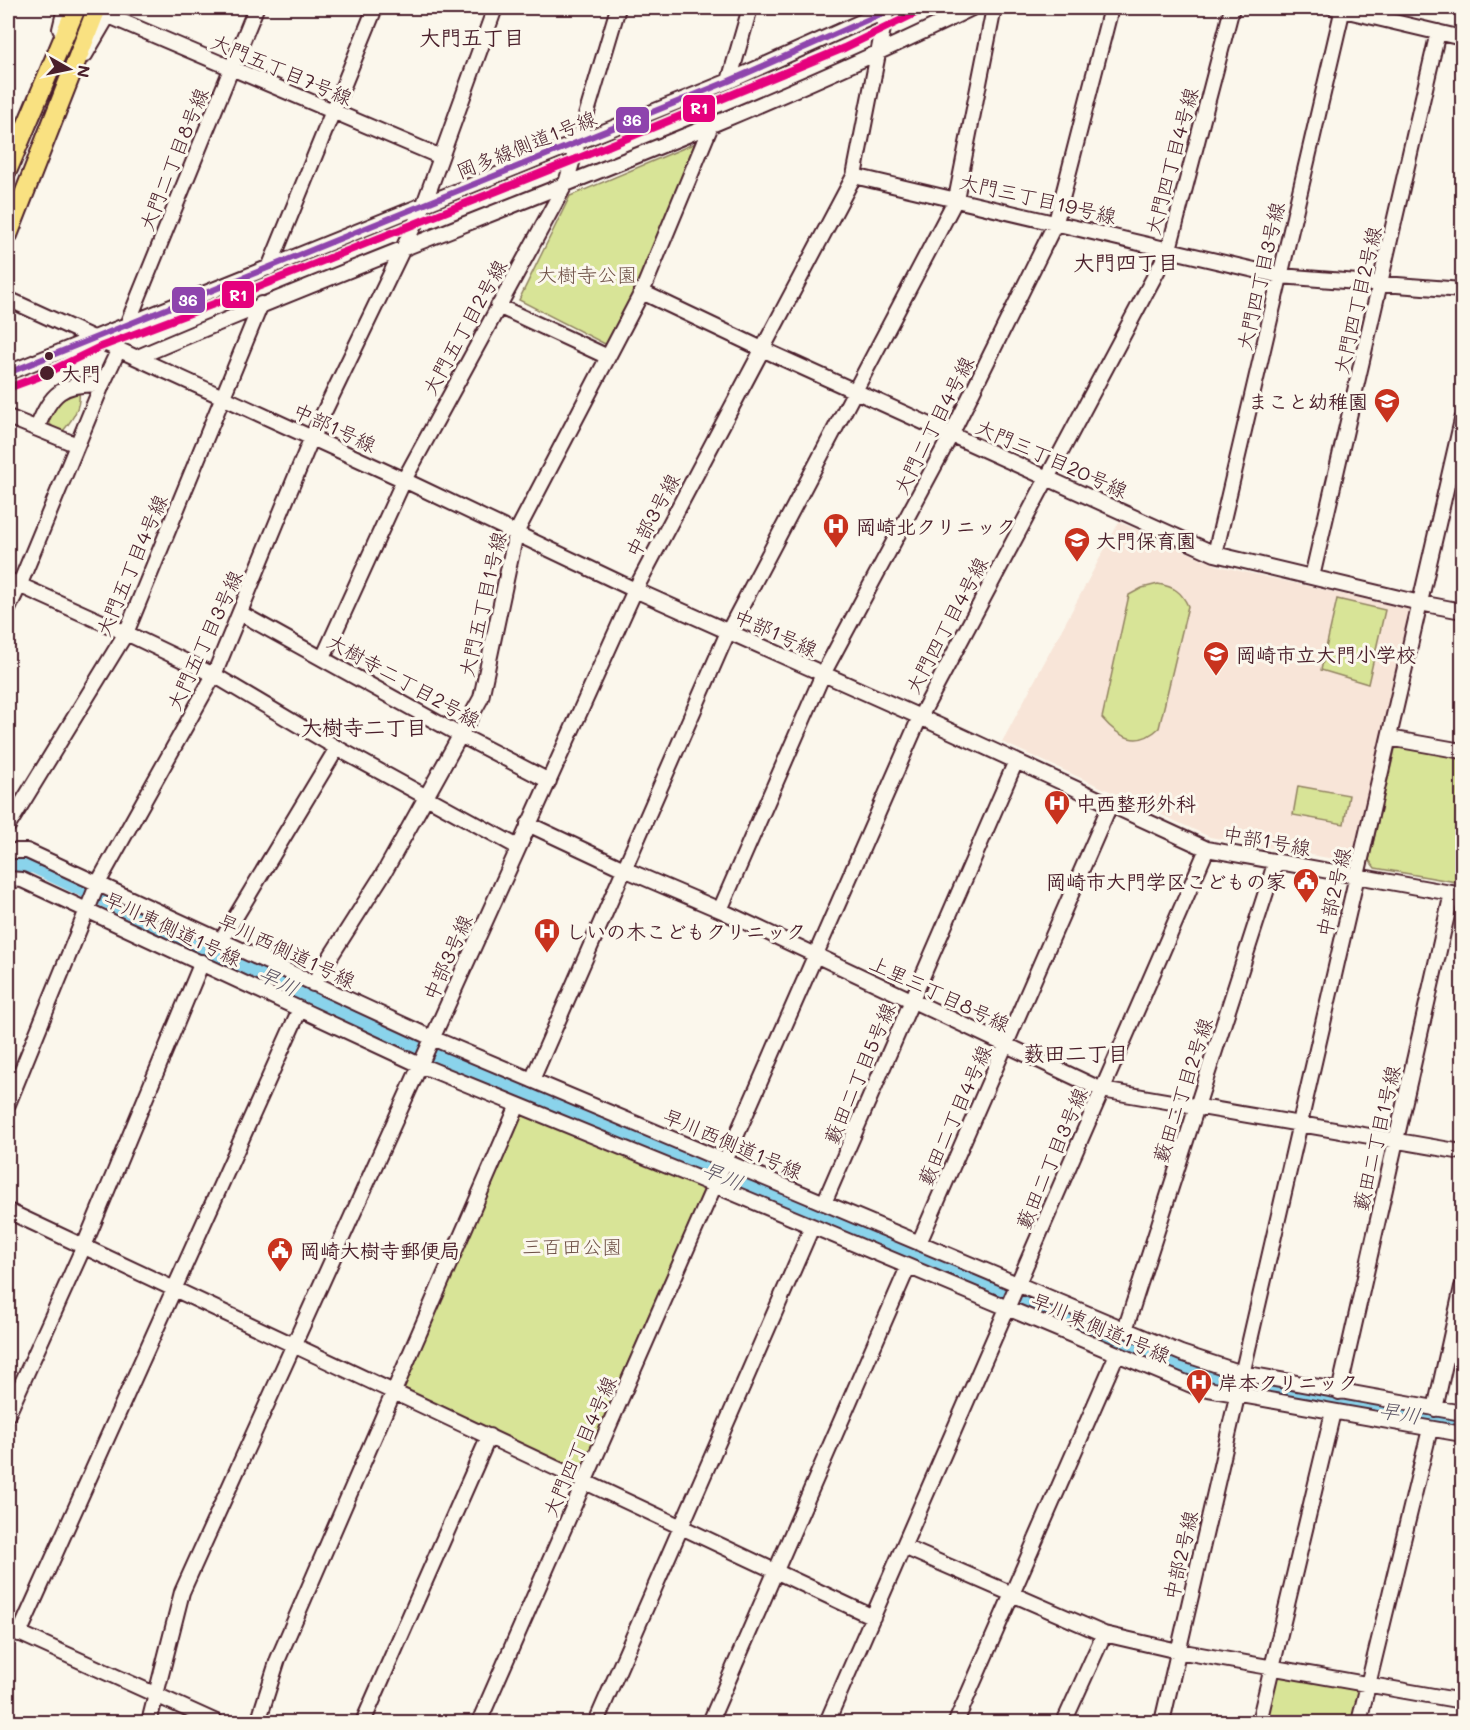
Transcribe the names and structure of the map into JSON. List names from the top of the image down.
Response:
{
  "streets": {
    "street": [
      "大門五丁目7号線",
      "岡多線側道1号線",
      "大門二丁目8号線",
      "大門四丁目4号線",
      "大門三丁目19号線",
      "大門四丁目3号線",
      "大門四丁目2号線",
      "大門五丁目2号線",
      "大門二丁目4号線",
      "中部1号線",
      "大門三丁目20号線",
      "中部3号線",
      "大門五丁目4号線",
      "大門五丁目1号線",
      "大門五丁目3号線",
      "大樹寺二丁目2号線",
      "中部2号線",
      "早川東側道1号線",
      "早川西側道1号線",
      "上里三丁目8号線",
      "藪田二丁目5号線",
      "藪田二丁目2号線",
      "藪田二丁目4号線",
      "藪田二丁目1号線",
      "藪田二丁目3号線"
    ]
  },
  "crossings": [
    ["大門五丁目7号線", "大門二丁目8号線"],
    ["大門五丁目7号線", "大門五丁目3号線"],
    ["岡多線側道1号線", "大門二丁目8号線"],
    ["岡多線側道1号線", "大門五丁目2号線"],
    ["岡多線側道1号線", "中部1号線"],
    ["岡多線側道1号線", "中部3号線"],
    ["岡多線側道1号線", "大門五丁目3号線"],
    ["大門四丁目4号線", "大門三丁目19号線"],
    ["大門四丁目4号線", "中部1号線"],
    ["大門四丁目4号線", "大門三丁目20号線"],
    ["大門四丁目4号線", "早川東側道1号線"],
    ["大門四丁目4号線", "早川西側道1号線"],
    ["大門四丁目4号線", "上里三丁目8号線"],
    ["大門三丁目19号線", "大門四丁目3号線"],
    ["大門三丁目19号線", "大門四丁目2号線"],
    ["大門三丁目19号線", "大門二丁目4号線"],
    ["大門三丁目19号線", "中部3号線"],
    ["大門四丁目3号線", "大門三丁目20号線"],
    ["大門四丁目2号線", "大門三丁目20号線"],
    ["大門五丁目2号線", "中部1号線"],
    ["大門五丁目2号線", "大樹寺二丁目2号線"],
    ["大門二丁目4号線", "中部1号線"],
    ["大門二丁目4号線", "大門三丁目20号線"],
    ["大門二丁目4号線", "上里三丁目8号線"],
    ["中部1号線", "中部3号線"],
    ["中部1号線", "大門五丁目4号線"],
    ["中部1号線", "大門五丁目1号線"],
    ["中部1号線", "大門五丁目3号線"],
    ["中部1号線", "中部2号線"],
    ["中部1号線", "藪田二丁目5号線"],
    ["中部1号線", "藪田二丁目2号線"],
    ["中部1号線", "藪田二丁目4号線"],
    ["中部1号線", "藪田二丁目1号線"],
    ["中部1号線", "藪田二丁目3号線"],
    ["大門三丁目20号線", "中部3号線"],
    ["大門三丁目20号線", "大門五丁目1号線"],
    ["大門三丁目20号線", "中部2号線"],
    ["中部3号線", "大樹寺二丁目2号線"],
    ["中部3号線", "早川東側道1号線"],
    ["中部3号線", "早川西側道1号線"],
    ["中部3号線", "上里三丁目8号線"],
    ["大門五丁目1号線", "大樹寺二丁目2号線"],
    ["大門五丁目1号線", "早川西側道1号線"],
    ["大門五丁目3号線", "大樹寺二丁目2号線"],
    ["大門五丁目3号線", "早川東側道1号線"],
    ["大門五丁目3号線", "早川西側道1号線"],
    ["中部2号線", "早川東側道1号線"],
    ["中部2号線", "早川西側道1号線"],
    ["中部2号線", "上里三丁目8号線"],
    ["早川東側道1号線", "藪田二丁目3号線"],
    ["早川西側道1号線", "藪田二丁目5号線"],
    ["早川西側道1号線", "藪田二丁目2号線"],
    ["早川西側道1号線", "藪田二丁目4号線"],
    ["早川西側道1号線", "藪田二丁目1号線"],
    ["早川西側道1号線", "藪田二丁目3号線"],
    ["上里三丁目8号線", "藪田二丁目5号線"],
    ["上里三丁目8号線", "藪田二丁目2号線"],
    ["上里三丁目8号線", "藪田二丁目4号線"],
    ["上里三丁目8号線", "藪田二丁目1号線"],
    ["上里三丁目8号線", "藪田二丁目3号線"]
  ],
  "districts": [
    "大門五丁目",
    "大門四丁目",
    "大樹寺二丁目",
    "薮田二丁目"
  ],
  "water": ["早川"],
  "parks": ["大樹寺公園", "三百田公園"],
  "places": {
    "other": ["大門"],
    "school or university": ["まこと幼稚園", "大門保育園", "岡崎市立大門小学校"],
    "hospital": [
      "岡崎北クリニック",
      "中西整形外科",
      "しいの木こどもクリニック",
      "岸本クリニック"
    ],
    "public building": ["岡崎市大門学区こどもの家", "岡崎大樹寺郵便局"]
  },
  "lines": ["transit line R1", "transit line 36"],
  "north": "right"
}
